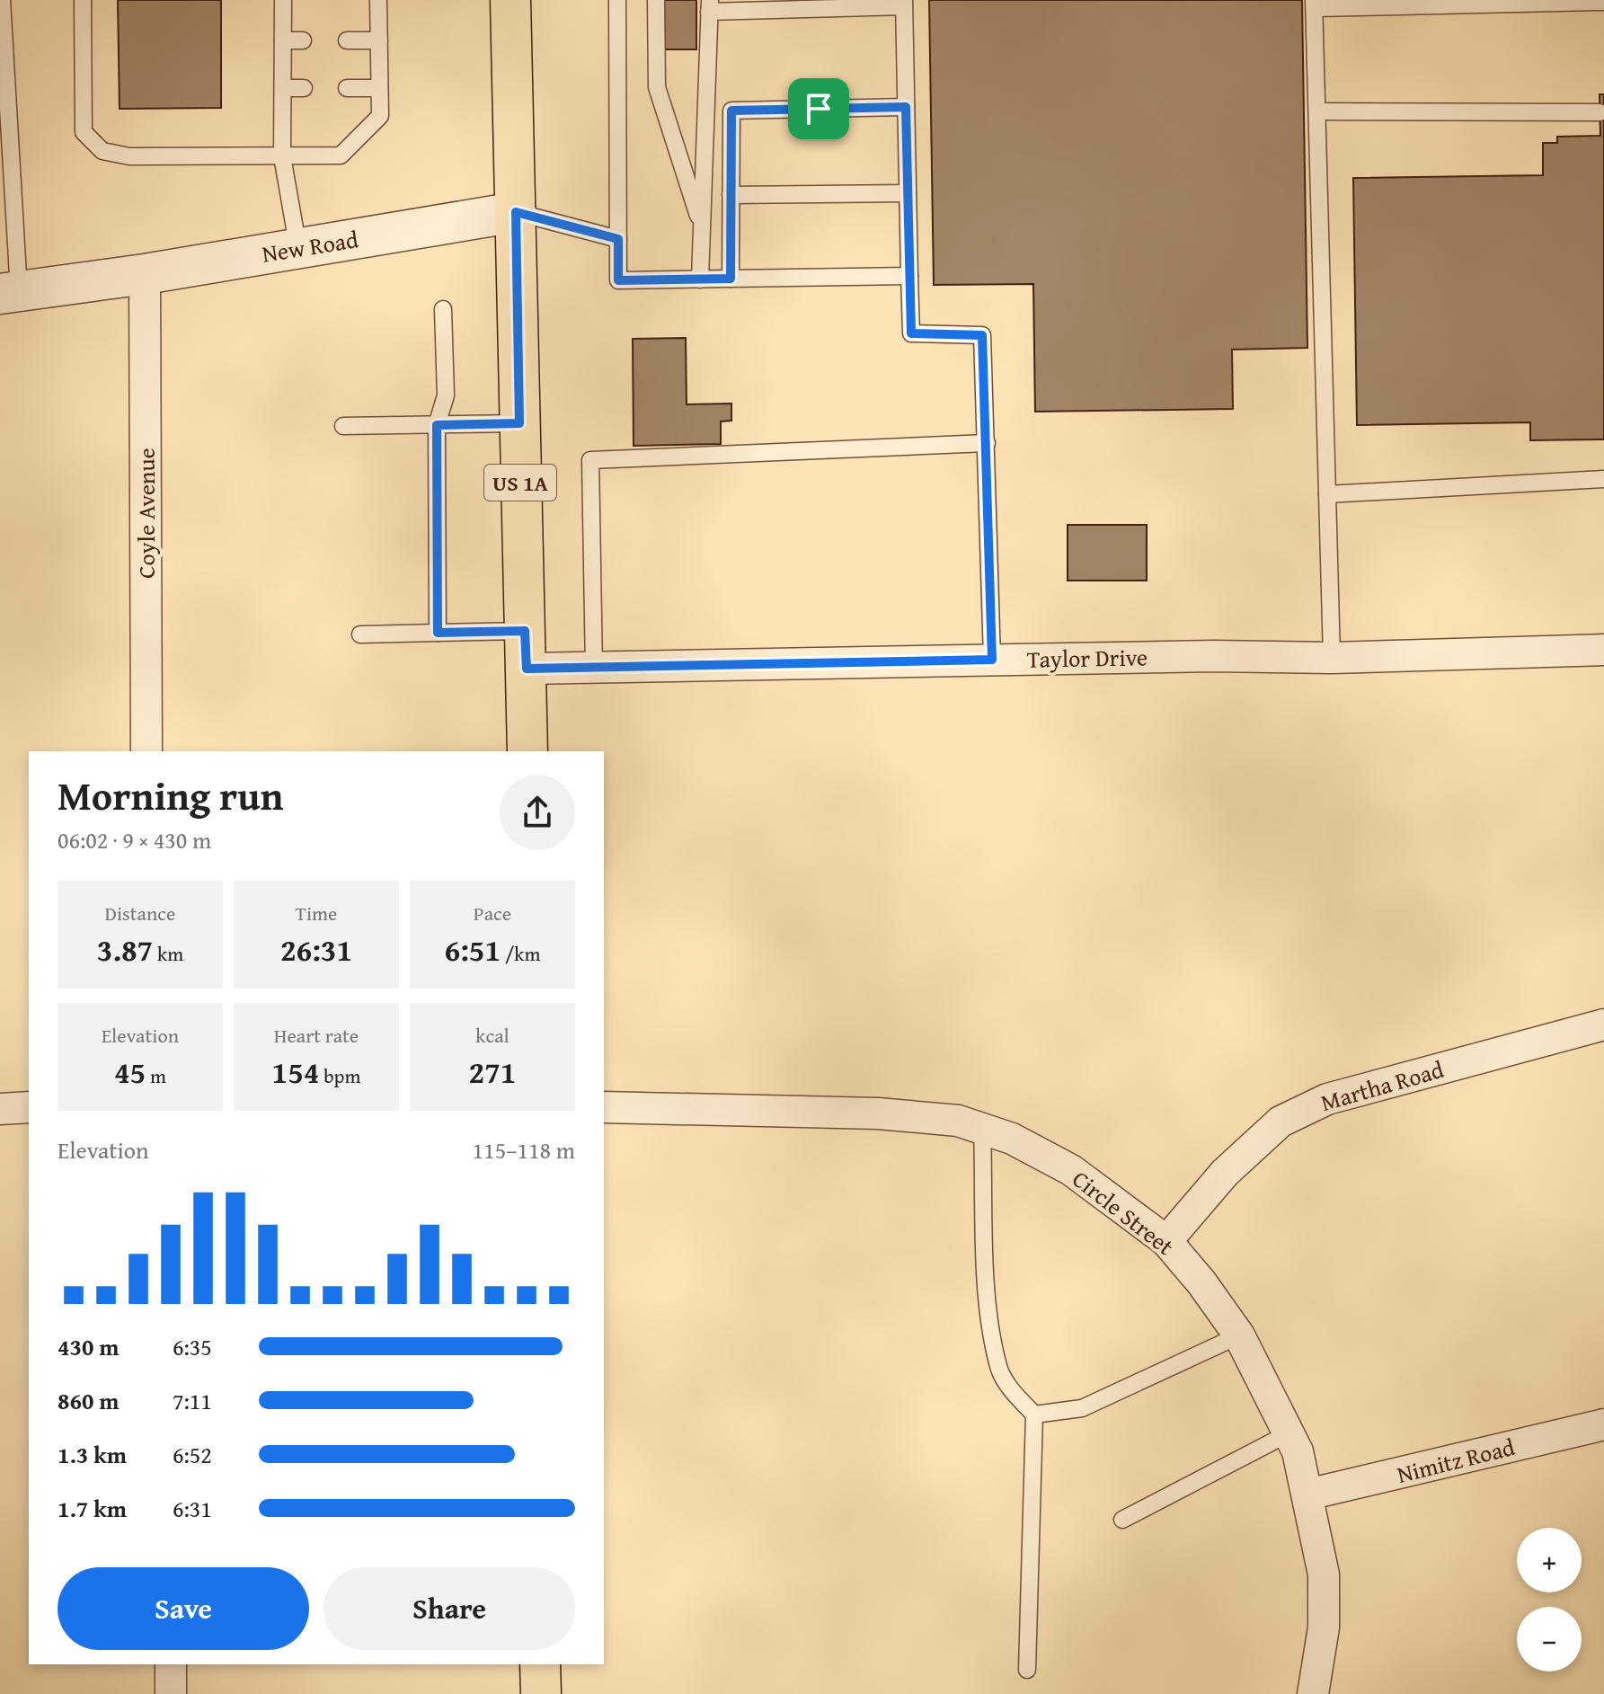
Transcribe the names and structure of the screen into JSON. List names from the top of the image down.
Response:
{
  "streets": {
    "main road": ["US 1A"],
    "street": [
      "New Road",
      "Coyle Avenue",
      "Taylor Drive",
      "Martha Road",
      "Circle Street",
      "Nimitz Road"
    ]
  },
  "crossings": [
    ["New Road", "US 1A"],
    ["New Road", "Coyle Avenue"],
    ["US 1A", "Taylor Drive"],
    ["Martha Road", "Circle Street"],
    ["Circle Street", "Nimitz Road"]
  ],
  "page": {
    "heading": ["Morning run", "06:02 · 9 × 430 m"],
    "stats": [
      ["Distance", "3.87 km"],
      ["Time", "26:31"],
      ["Pace", "6:51 /km"],
      ["Elevation", "45 m"],
      ["Heart rate", "154 bpm"],
      ["kcal", "271"]
    ],
    "chart": ["Elevation", "115–118 m"],
    "list": [
      {
        "name": "430 m",
        "note": "6:35"
      },
      {
        "name": "860 m",
        "note": "7:11"
      },
      {
        "name": "1.3 km",
        "note": "6:52"
      },
      {
        "name": "1.7 km",
        "note": "6:31"
      }
    ],
    "map_buttons": ["+", "−"],
    "buttons": ["Save", "Share"]
  }
}
